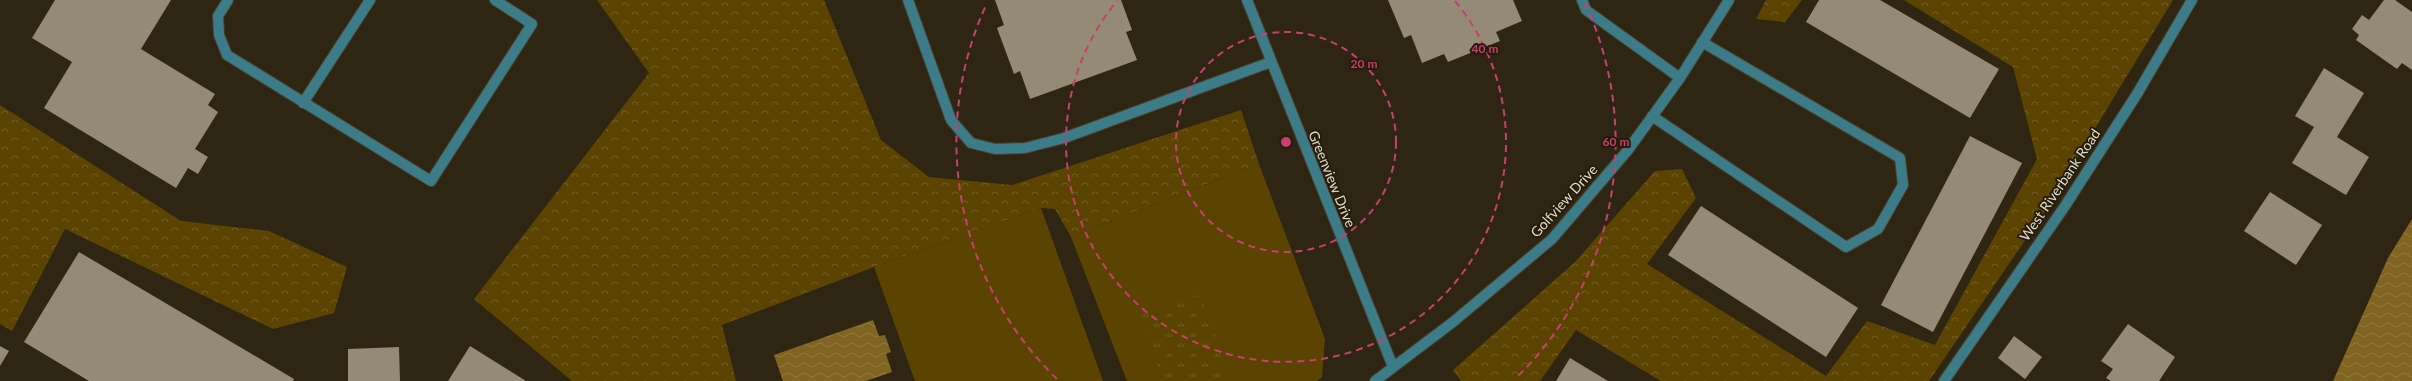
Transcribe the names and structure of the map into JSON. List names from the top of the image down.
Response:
{
  "streets": {
    "street": ["Greenview Drive", "West Riverbank Road", "Golfview Drive"]
  },
  "crossings": [
    ["Greenview Drive", "Golfview Drive"]
  ],
  "rings": ["40 m", "20 m", "60 m"]
}
